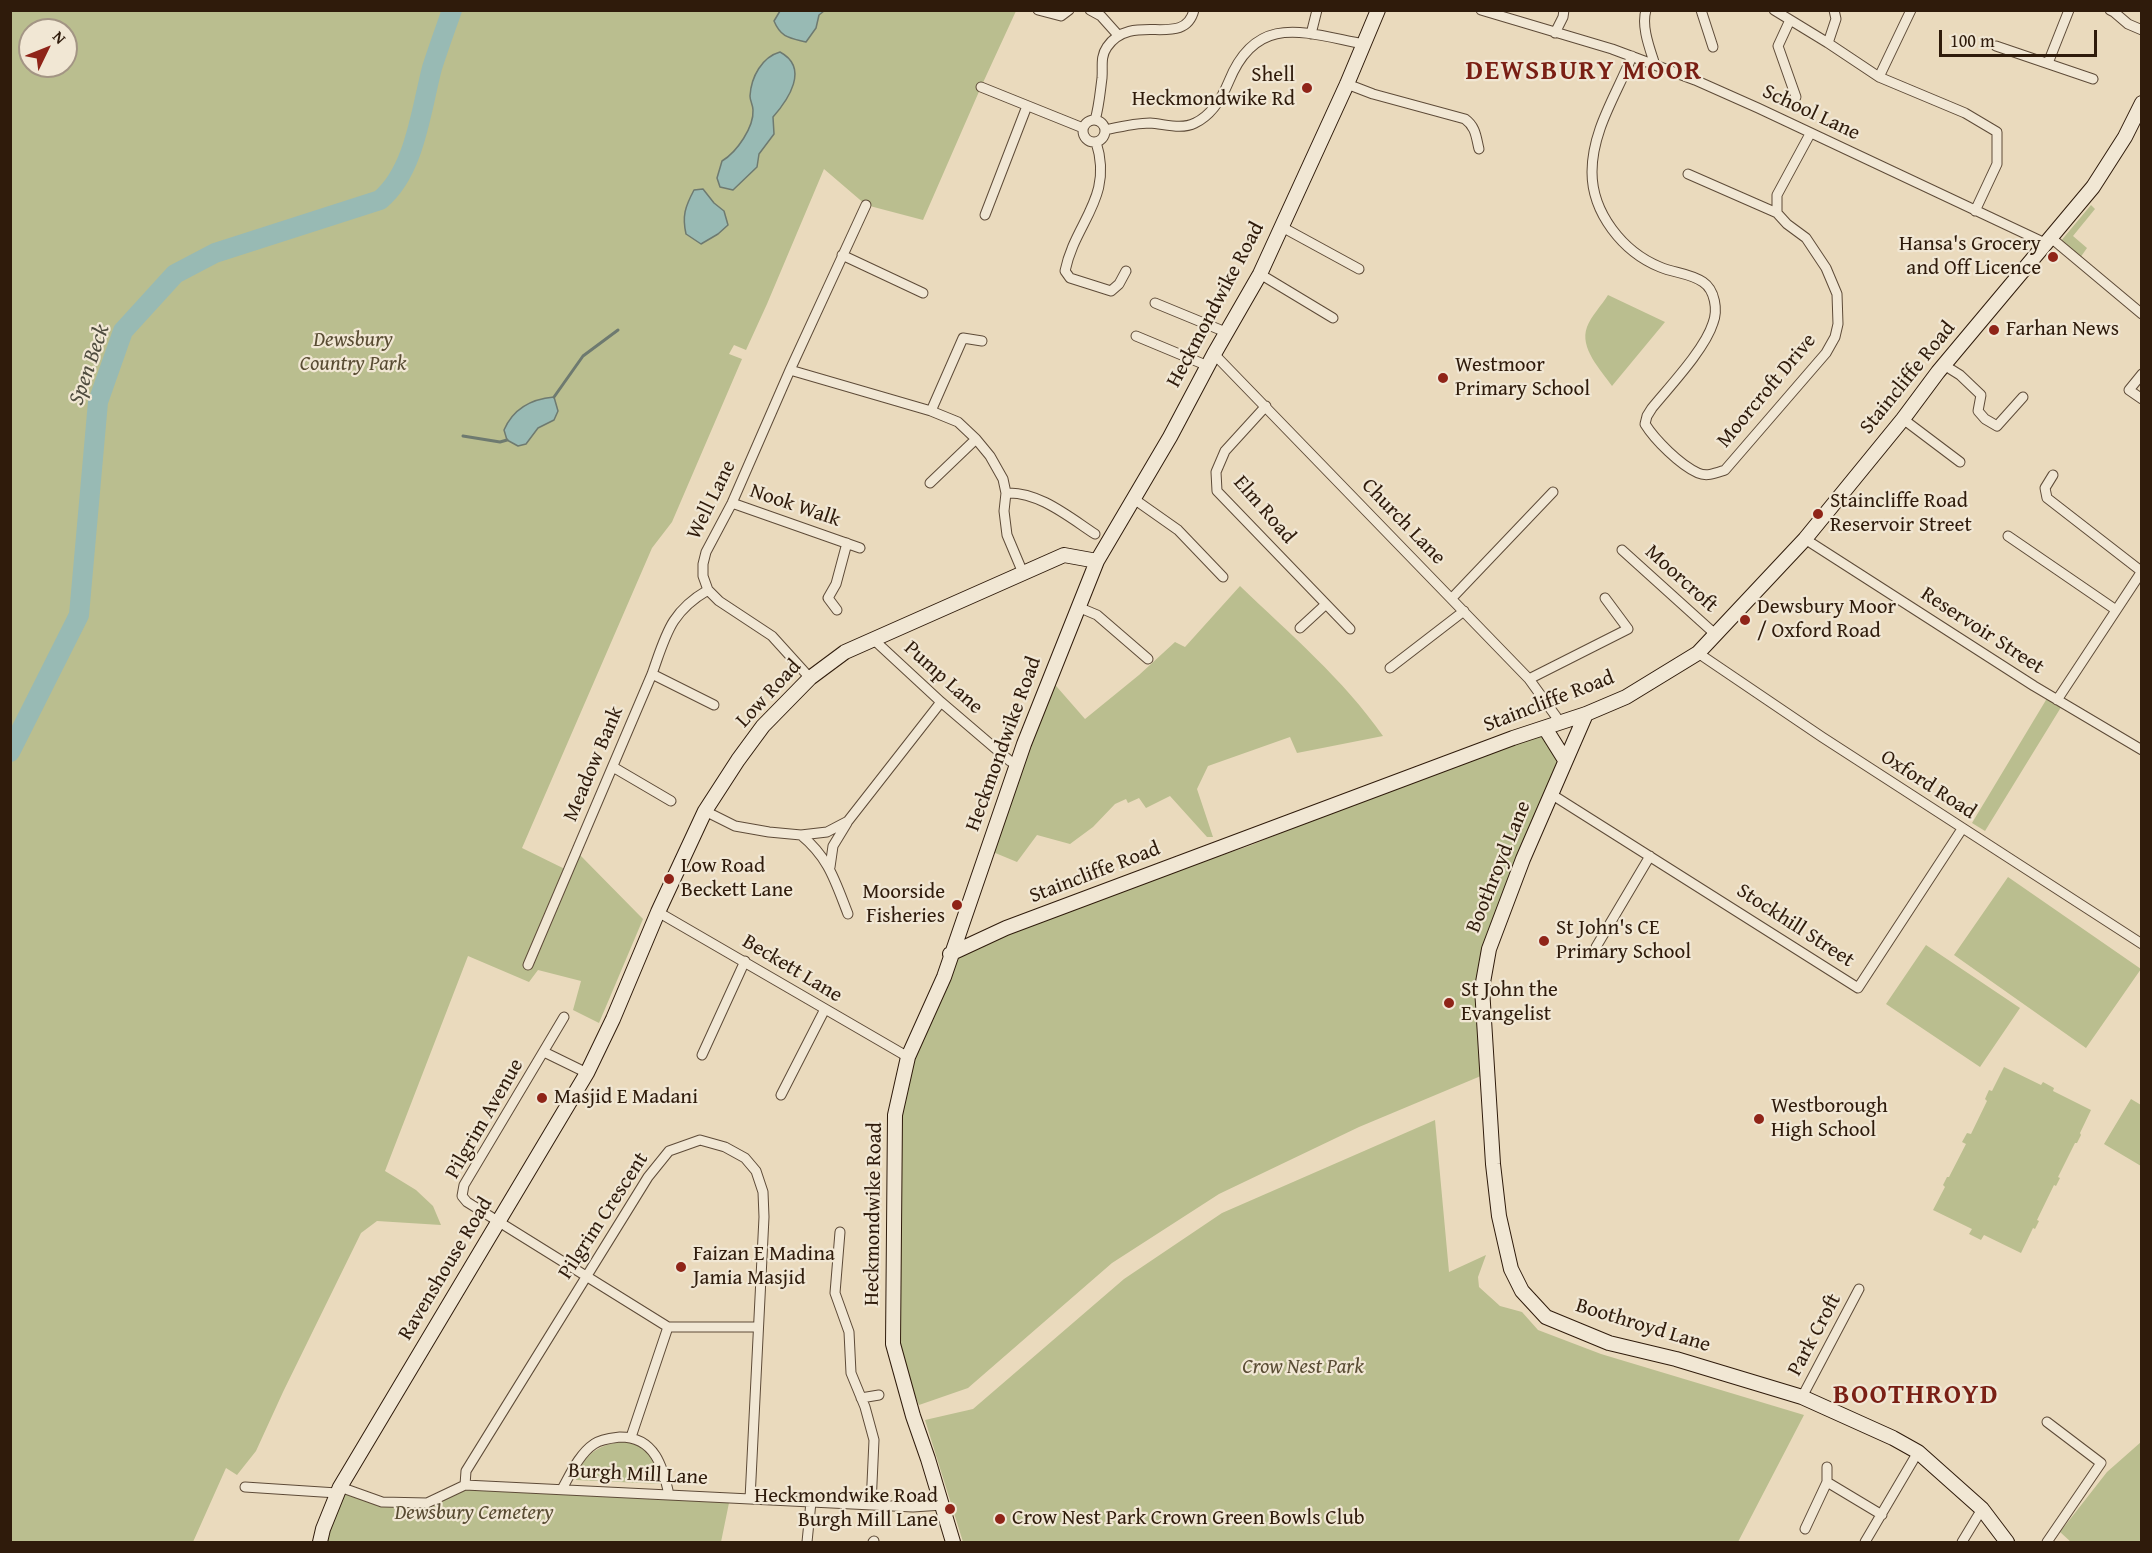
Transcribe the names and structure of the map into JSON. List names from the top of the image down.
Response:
{
  "streets": {
    "street": [
      "School Lane",
      "Heckmondwike Road",
      "Staincliffe Road",
      "Moorcroft Drive",
      "Well Lane",
      "Nook Walk",
      "Elm Road",
      "Church Lane",
      "Moorcroft",
      "Reservoir Street",
      "Pump Lane",
      "Low Road",
      "Meadow Bank",
      "Oxford Road",
      "Boothroyd Lane",
      "Stockhill Street",
      "Beckett Lane",
      "Pilgrim Avenue",
      "Pilgrim Crescent",
      "Ravenshouse Road",
      "Park Croft",
      "Burgh Mill Lane"
    ]
  },
  "crossings": [
    ["School Lane", "Staincliffe Road"],
    ["School Lane", "Moorcroft Drive"],
    ["Heckmondwike Road", "Staincliffe Road"],
    ["Heckmondwike Road", "Church Lane"],
    ["Heckmondwike Road", "Pump Lane"],
    ["Heckmondwike Road", "Low Road"],
    ["Heckmondwike Road", "Beckett Lane"],
    ["Heckmondwike Road", "Burgh Mill Lane"],
    ["Staincliffe Road", "Church Lane"],
    ["Staincliffe Road", "Moorcroft"],
    ["Staincliffe Road", "Reservoir Street"],
    ["Staincliffe Road", "Oxford Road"],
    ["Staincliffe Road", "Boothroyd Lane"],
    ["Well Lane", "Nook Walk"],
    ["Well Lane", "Meadow Bank"],
    ["Elm Road", "Church Lane"],
    ["Pump Lane", "Low Road"],
    ["Low Road", "Beckett Lane"],
    ["Low Road", "Ravenshouse Road"],
    ["Oxford Road", "Stockhill Street"],
    ["Boothroyd Lane", "Stockhill Street"],
    ["Boothroyd Lane", "Park Croft"],
    ["Pilgrim Avenue", "Pilgrim Crescent"],
    ["Pilgrim Avenue", "Ravenshouse Road"],
    ["Pilgrim Crescent", "Burgh Mill Lane"],
    ["Ravenshouse Road", "Burgh Mill Lane"]
  ],
  "districts": ["DEWSBURY MOOR", "BOOTHROYD"],
  "water": ["Spen Beck"],
  "parks": ["Dewsbury Country Park", "Crow Nest Park", "Dewsbury Cemetery"],
  "places": [
    "Shell Heckmondwike Rd",
    "Hansa's Grocery and Off Licence",
    "Farhan News",
    "Westmoor Primary School",
    "Staincliffe Road Reservoir Street",
    "Dewsbury Moor / Oxford Road",
    "Low Road Beckett Lane",
    "Moorside Fisheries",
    "St John's CE Primary School",
    "St John the Evangelist",
    "Masjid E Madani",
    "Westborough High School",
    "Faizan E Madina Jamia Masjid",
    "Heckmondwike Road Burgh Mill Lane",
    "Crow Nest Park Crown Green Bowls Club"
  ],
  "scale_bar": "100 m",
  "north": "top right"
}
